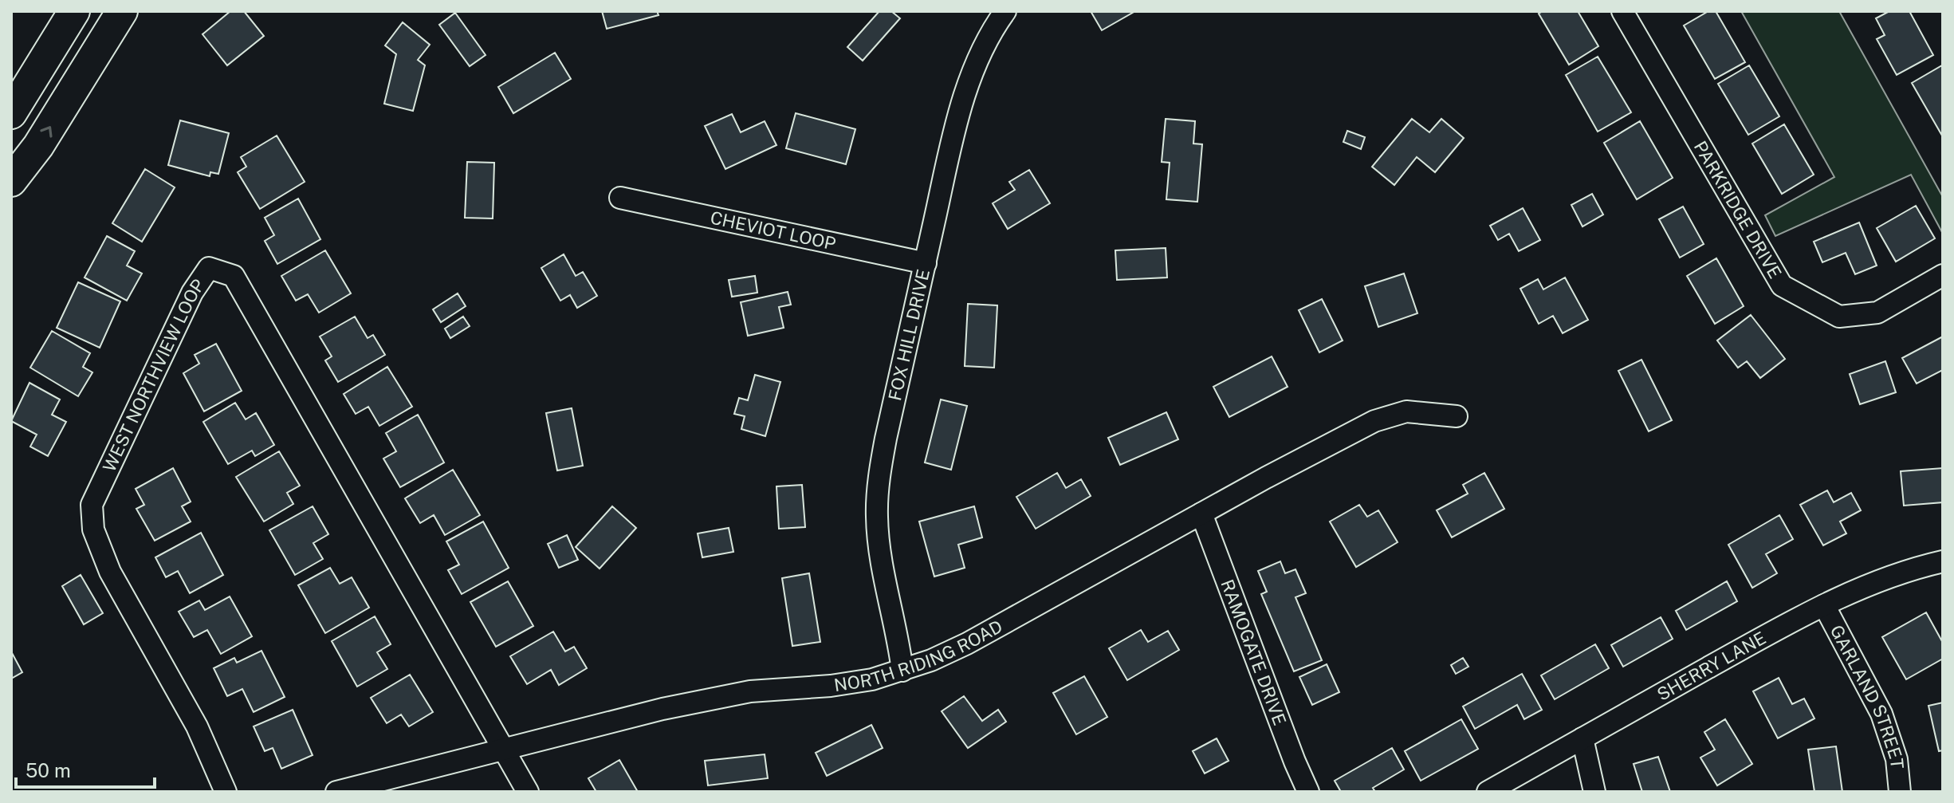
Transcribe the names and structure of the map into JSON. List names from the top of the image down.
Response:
{
  "streets": {
    "street": [
      "PARKRIDGE DRIVE",
      "CHEVIOT LOOP",
      "FOX HILL DRIVE",
      "WEST NORTHVIEW LOOP",
      "NORTH RIDING ROAD",
      "RAMOGATE DRIVE",
      "SHERRY LANE",
      "GARLAND STREET"
    ]
  },
  "crossings": [
    ["CHEVIOT LOOP", "FOX HILL DRIVE"],
    ["FOX HILL DRIVE", "NORTH RIDING ROAD"],
    ["WEST NORTHVIEW LOOP", "NORTH RIDING ROAD"],
    ["NORTH RIDING ROAD", "RAMOGATE DRIVE"],
    ["SHERRY LANE", "GARLAND STREET"]
  ],
  "scale_bar": "50 m"
}
